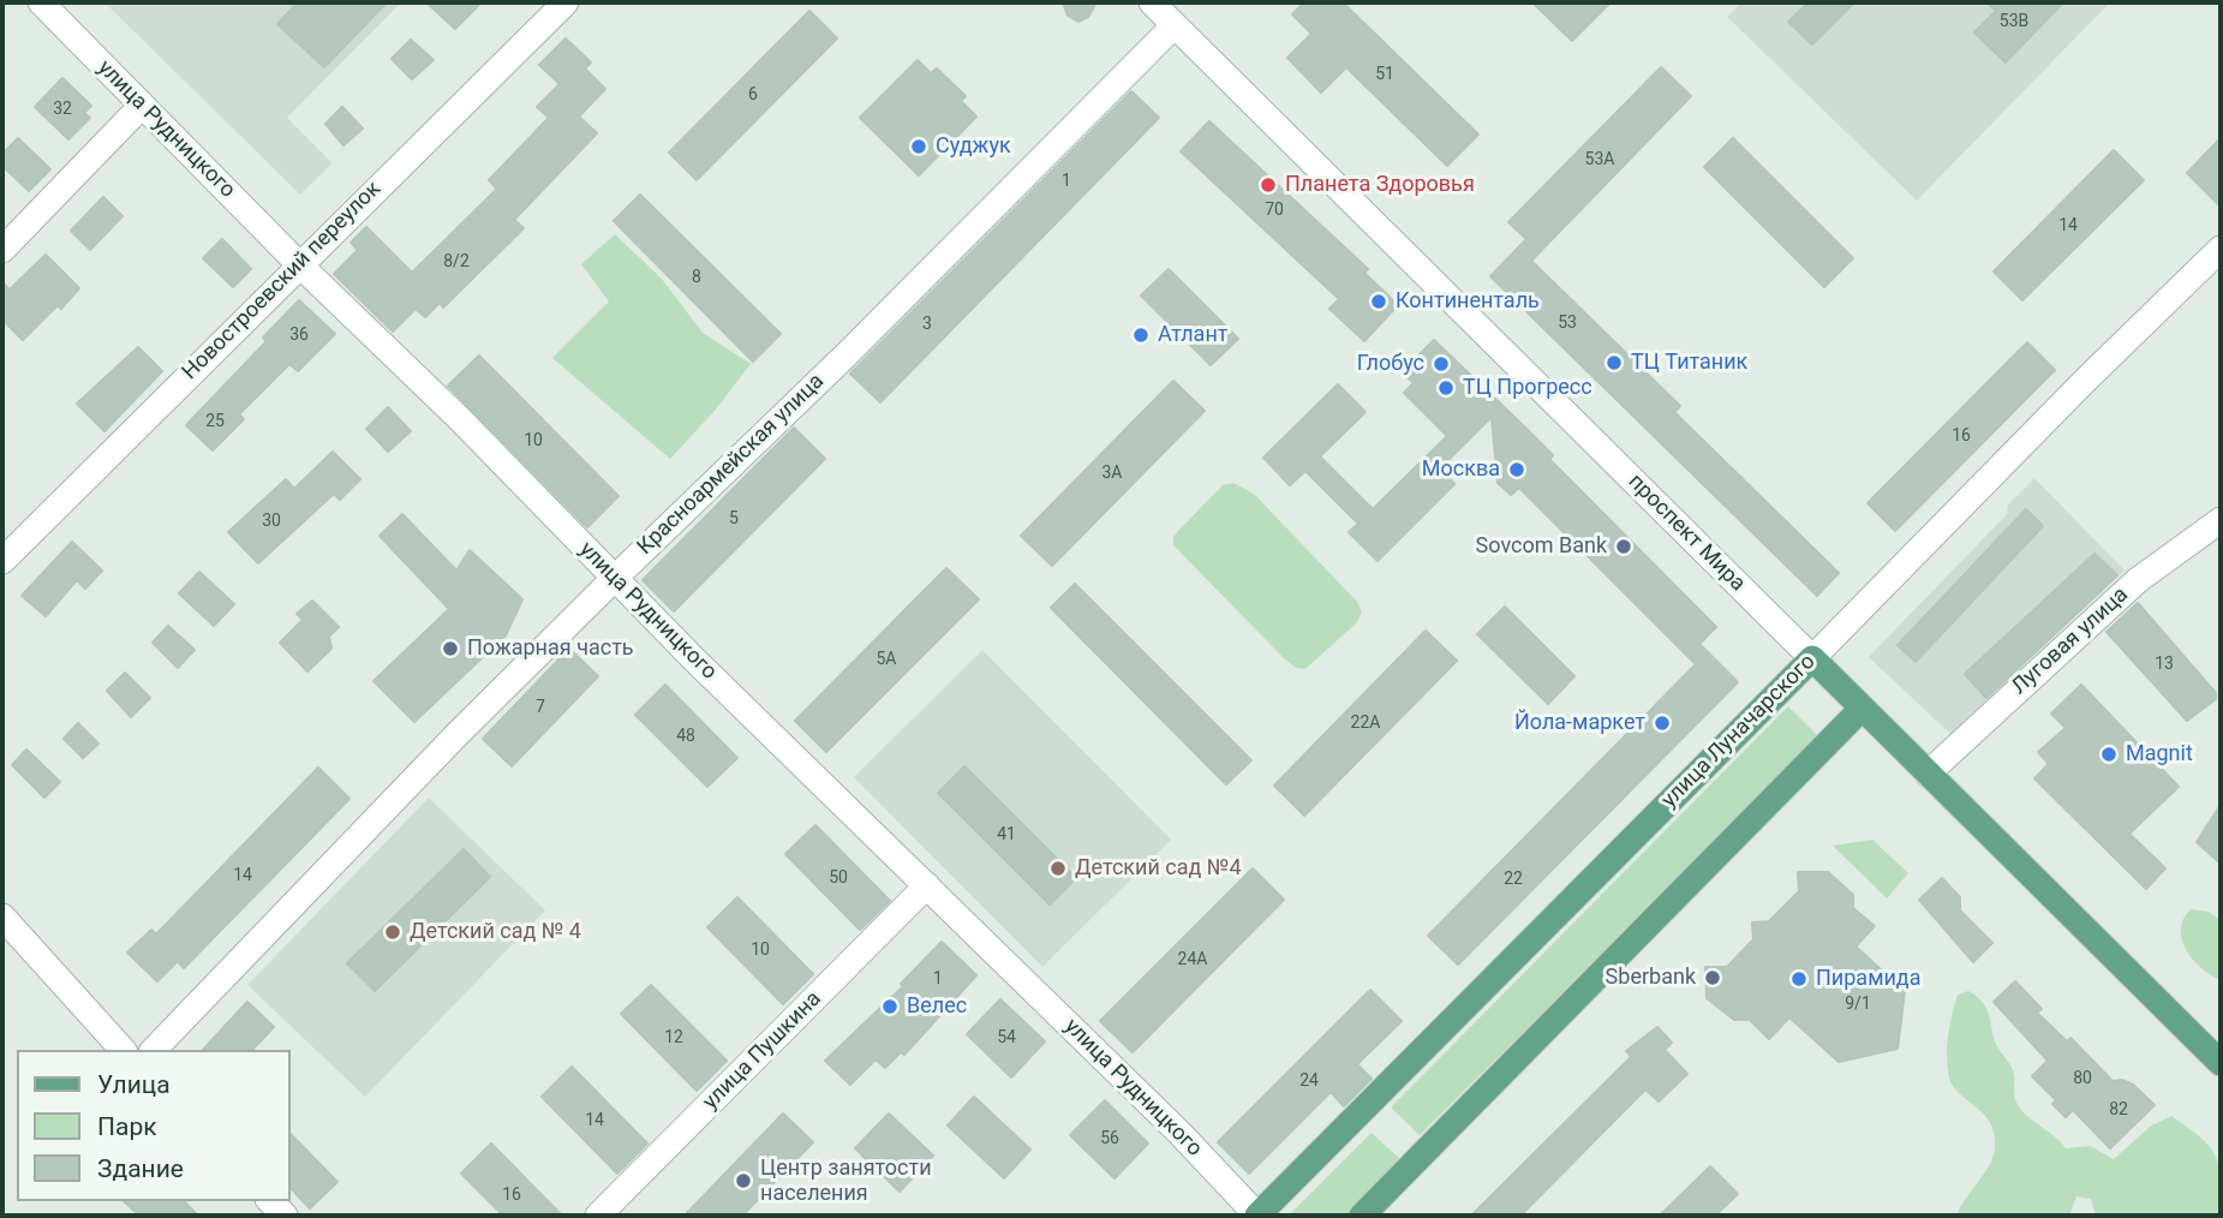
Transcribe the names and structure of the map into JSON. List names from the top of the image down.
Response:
{
  "streets": {
    "main road": ["проспект Мира", "улица Луначарского"],
    "street": [
      "улица Рудницкого",
      "Новостроевский переулок",
      "Красноармейская улица",
      "Луговая улица",
      "улица Пушкина"
    ]
  },
  "crossings": [
    ["улица Рудницкого", "Новостроевский переулок"],
    ["улица Рудницкого", "Красноармейская улица"],
    ["улица Рудницкого", "улица Луначарского"],
    ["улица Рудницкого", "улица Пушкина"],
    ["Красноармейская улица", "проспект Мира"],
    ["проспект Мира", "Луговая улица"],
    ["проспект Мира", "улица Луначарского"]
  ],
  "places": [
    "Суджук",
    "Планета Здоровья",
    "Континенталь",
    "Атлант",
    "ТЦ Титаник",
    "Глобус",
    "ТЦ Прогресс",
    "Москва",
    "Sovcom Bank",
    "Пожарная часть",
    "Йола-маркет",
    "Magnit",
    "Детский сад №4",
    "Детский сад № 4",
    "Sberbank",
    "Пирамида",
    "Велес",
    "Центр занятости населения"
  ],
  "house_numbers": [
    "53В",
    "51",
    "6",
    "32",
    "53А",
    "1",
    "70",
    "14",
    "8/2",
    "8",
    "53",
    "3",
    "36",
    "25",
    "16",
    "10",
    "3А",
    "5",
    "30",
    "5А",
    "13",
    "7",
    "22А",
    "48",
    "41",
    "14",
    "50",
    "22",
    "10",
    "24А",
    "1",
    "9/1",
    "12",
    "54",
    "80",
    "24",
    "82",
    "14",
    "56",
    "16"
  ],
  "legend": ["Улица", "Парк", "Здание"]
}
